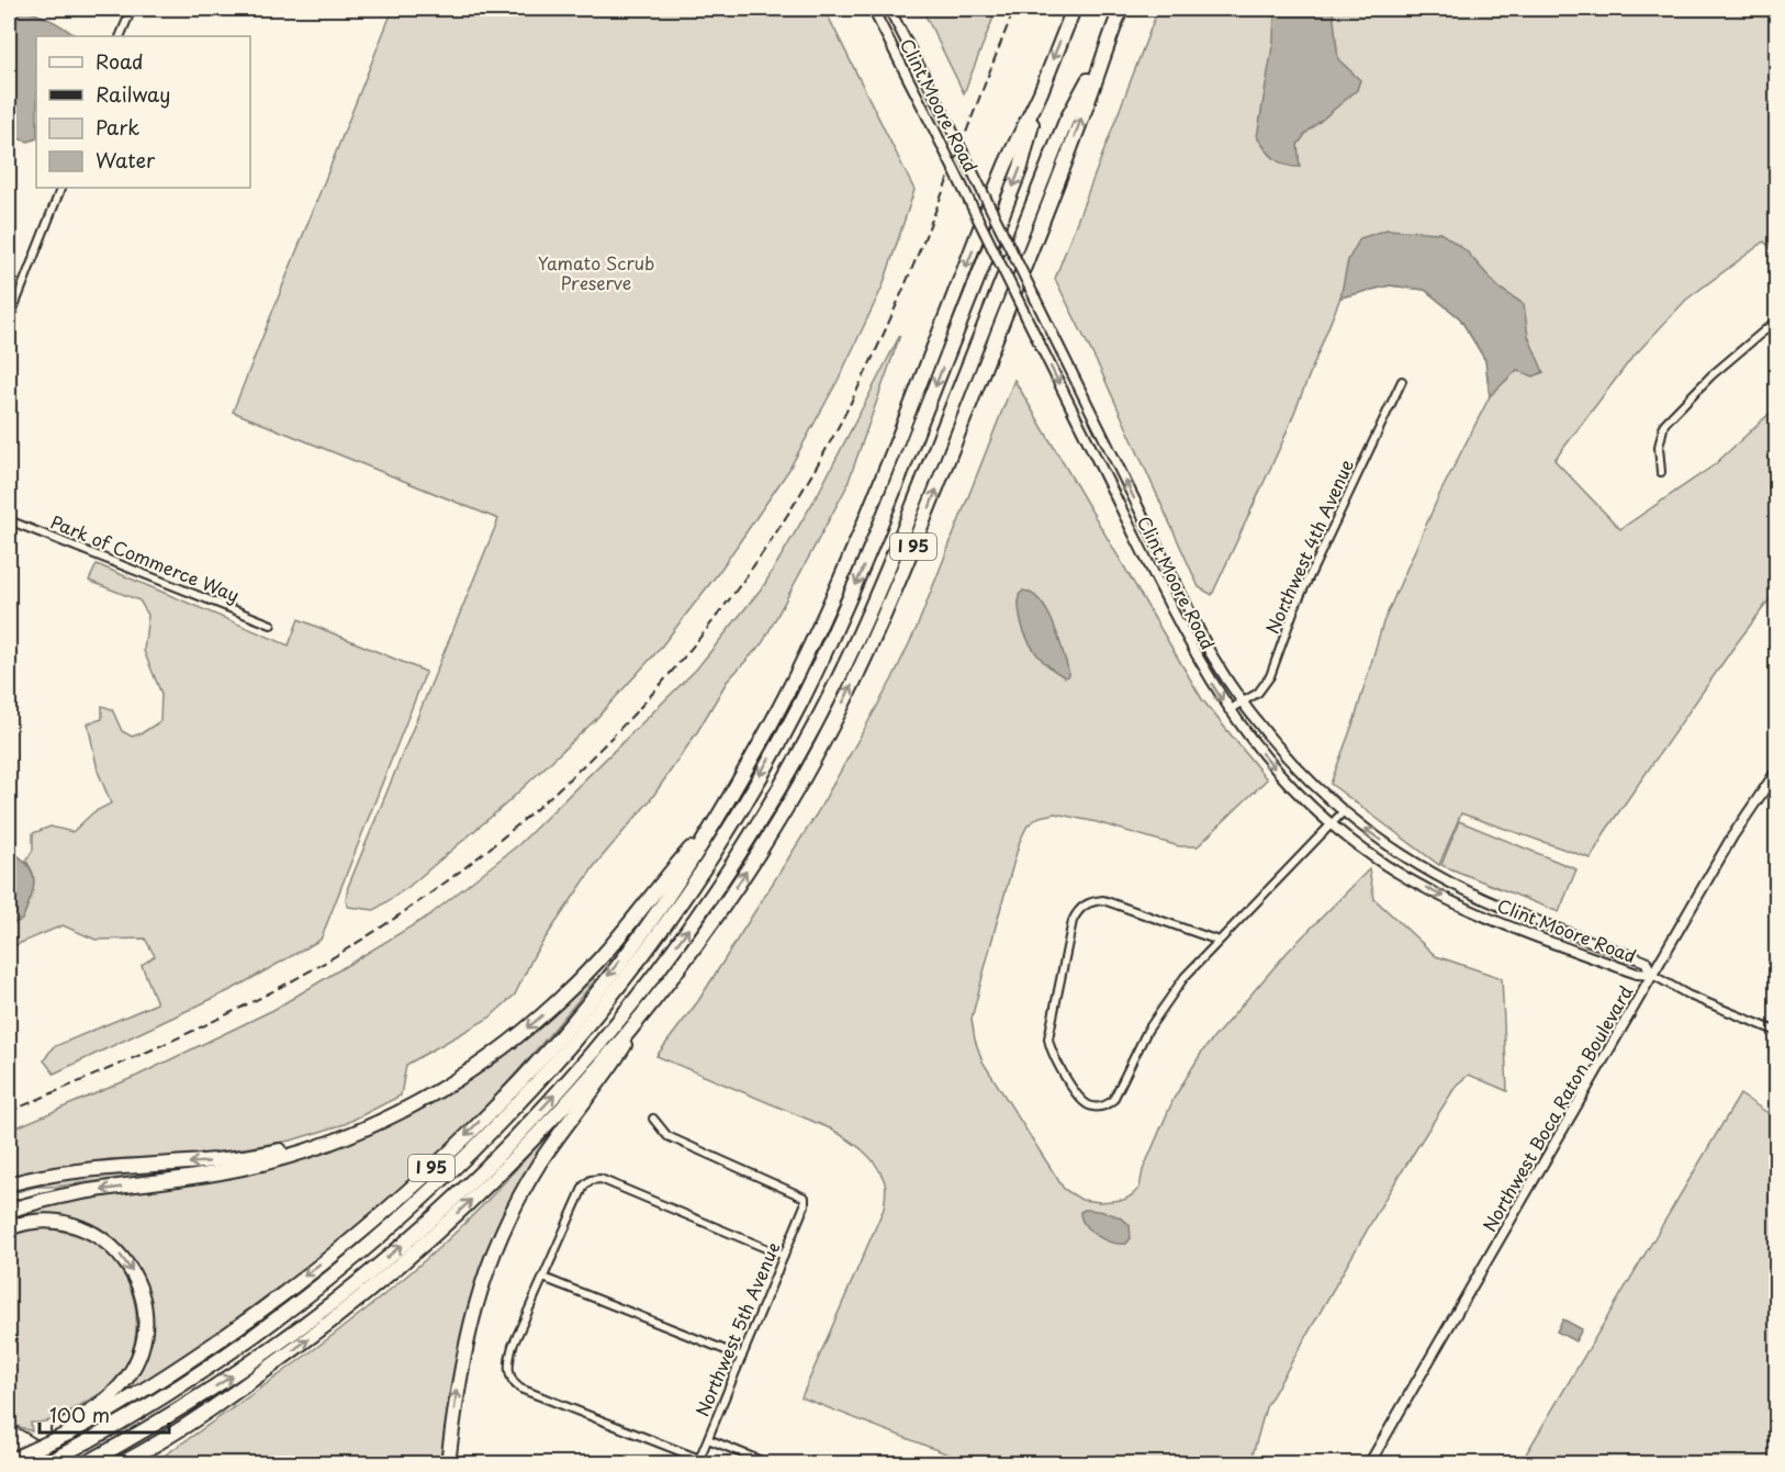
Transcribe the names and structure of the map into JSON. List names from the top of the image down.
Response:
{
  "streets": {
    "highway": ["I 95"],
    "street": [
      "Clint Moore Road",
      "Northwest 4th Avenue",
      "Park of Commerce Way",
      "Northwest Boca Raton Boulevard",
      "Northwest 5th Avenue"
    ]
  },
  "crossings": [
    ["Clint Moore Road", "Northwest 4th Avenue"],
    ["Clint Moore Road", "Northwest Boca Raton Boulevard"]
  ],
  "parks": ["Yamato Scrub Preserve"],
  "legend": [
    "Road",
    "Railway",
    "Park",
    "Water"
  ],
  "scale_bar": "100 m"
}
